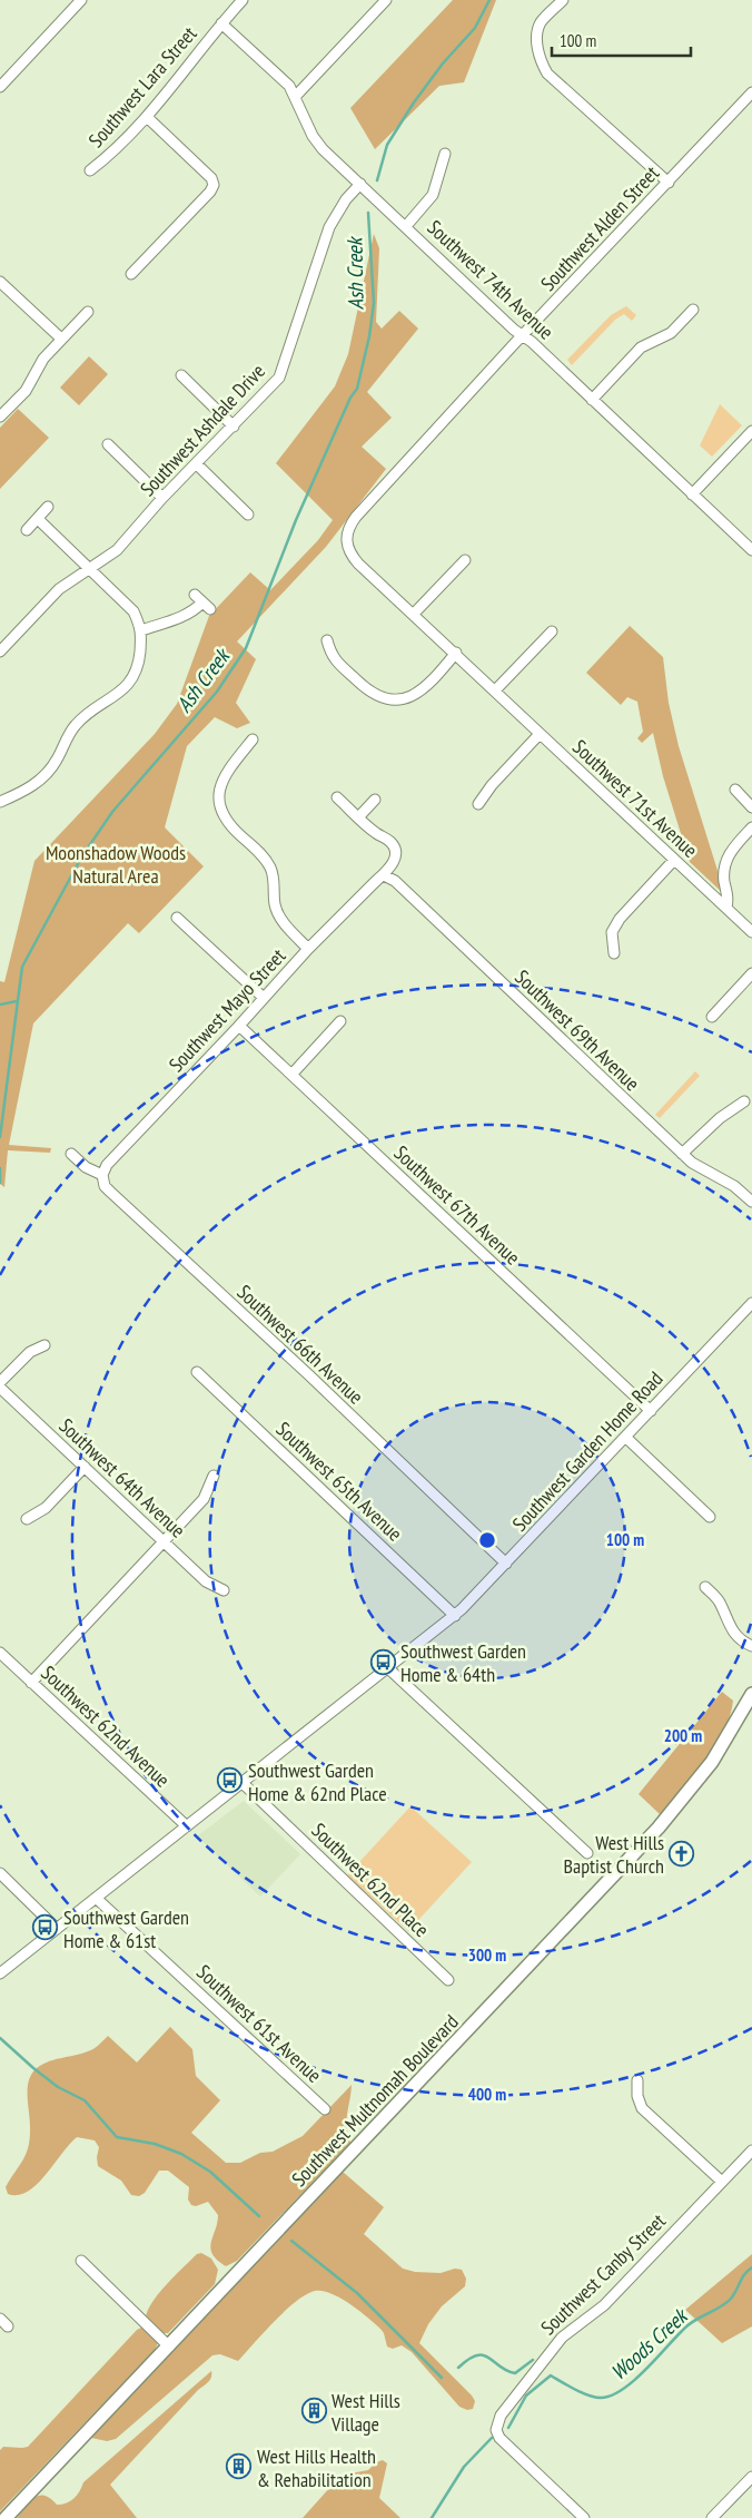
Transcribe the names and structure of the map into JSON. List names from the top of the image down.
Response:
{
  "streets": {
    "main road": ["Southwest Multnomah Boulevard"],
    "street": [
      "Southwest Lara Street",
      "Southwest Alden Street",
      "Southwest 74th Avenue",
      "Southwest Ashdale Drive",
      "Southwest 71st Avenue",
      "Southwest Mayo Street",
      "Southwest 69th Avenue",
      "Southwest 67th Avenue",
      "Southwest 66th Avenue",
      "Southwest Garden Home Road",
      "Southwest 64th Avenue",
      "Southwest 65th Avenue",
      "Southwest 62nd Avenue",
      "Southwest 62nd Place",
      "Southwest 61st Avenue",
      "Southwest Canby Street"
    ]
  },
  "crossings": [
    ["Southwest Lara Street", "Southwest 74th Avenue"],
    ["Southwest Alden Street", "Southwest 74th Avenue"],
    ["Southwest Alden Street", "Southwest 71st Avenue"],
    ["Southwest 74th Avenue", "Southwest Ashdale Drive"],
    ["Southwest Mayo Street", "Southwest 69th Avenue"],
    ["Southwest Mayo Street", "Southwest 67th Avenue"],
    ["Southwest Mayo Street", "Southwest 66th Avenue"],
    ["Southwest 67th Avenue", "Southwest Garden Home Road"],
    ["Southwest 66th Avenue", "Southwest Garden Home Road"],
    ["Southwest Garden Home Road", "Southwest 65th Avenue"],
    ["Southwest Garden Home Road", "Southwest 62nd Avenue"],
    ["Southwest Garden Home Road", "Southwest 62nd Place"],
    ["Southwest Garden Home Road", "Southwest 61st Avenue"]
  ],
  "water": ["Ash Creek", "Woods Creek"],
  "parks": ["Moonshadow Woods Natural Area"],
  "places": {
    "bus stop": ["Southwest Garden Home & 64th", "Southwest Garden Home & 62nd Place", "Southwest Garden Home & 61st"],
    "church": ["West Hills Baptist Church"],
    "building": ["West Hills Village", "West Hills Health & Rehabilitation"]
  },
  "scale_bar": "100 m",
  "rings": [
    "100 m",
    "200 m",
    "300 m",
    "400 m"
  ]
}
